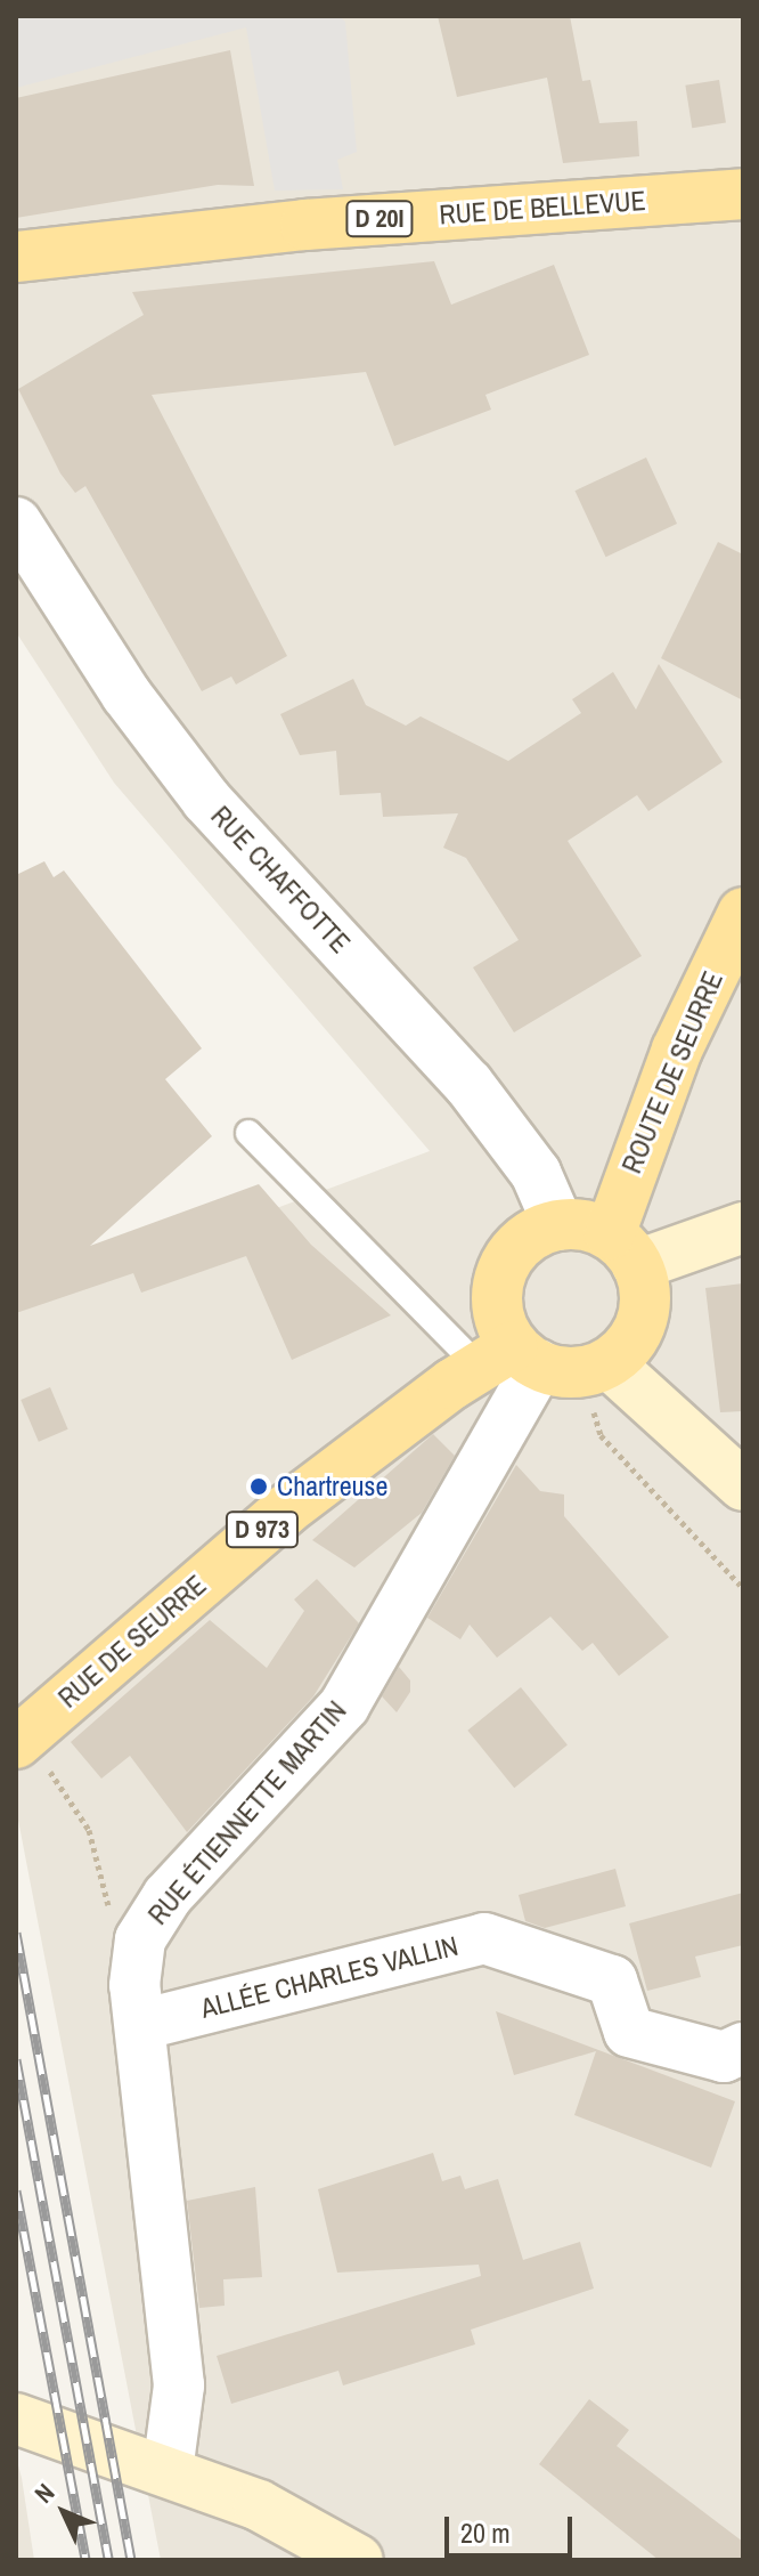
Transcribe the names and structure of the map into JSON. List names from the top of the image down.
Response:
{
  "streets": {
    "main road": [
      "RUE DE BELLEVUE",
      "D 20I",
      "ROUTE DE SEURRE",
      "D 973",
      "RUE DE SEURRE"
    ],
    "street": ["RUE CHAFFOTTE", "RUE ÉTIENNETTE MARTIN", "ALLÉE CHARLES VALLIN"]
  },
  "crossings": [
    ["RUE CHAFFOTTE", "ROUTE DE SEURRE"],
    ["RUE CHAFFOTTE", "RUE DE SEURRE"],
    ["RUE CHAFFOTTE", "RUE ÉTIENNETTE MARTIN"],
    ["ROUTE DE SEURRE", "RUE DE SEURRE"],
    ["ROUTE DE SEURRE", "RUE ÉTIENNETTE MARTIN"],
    ["RUE DE SEURRE", "RUE ÉTIENNETTE MARTIN"],
    ["RUE ÉTIENNETTE MARTIN", "ALLÉE CHARLES VALLIN"]
  ],
  "places": ["Chartreuse"],
  "scale_bar": "20 m",
  "north": "top left"
}
